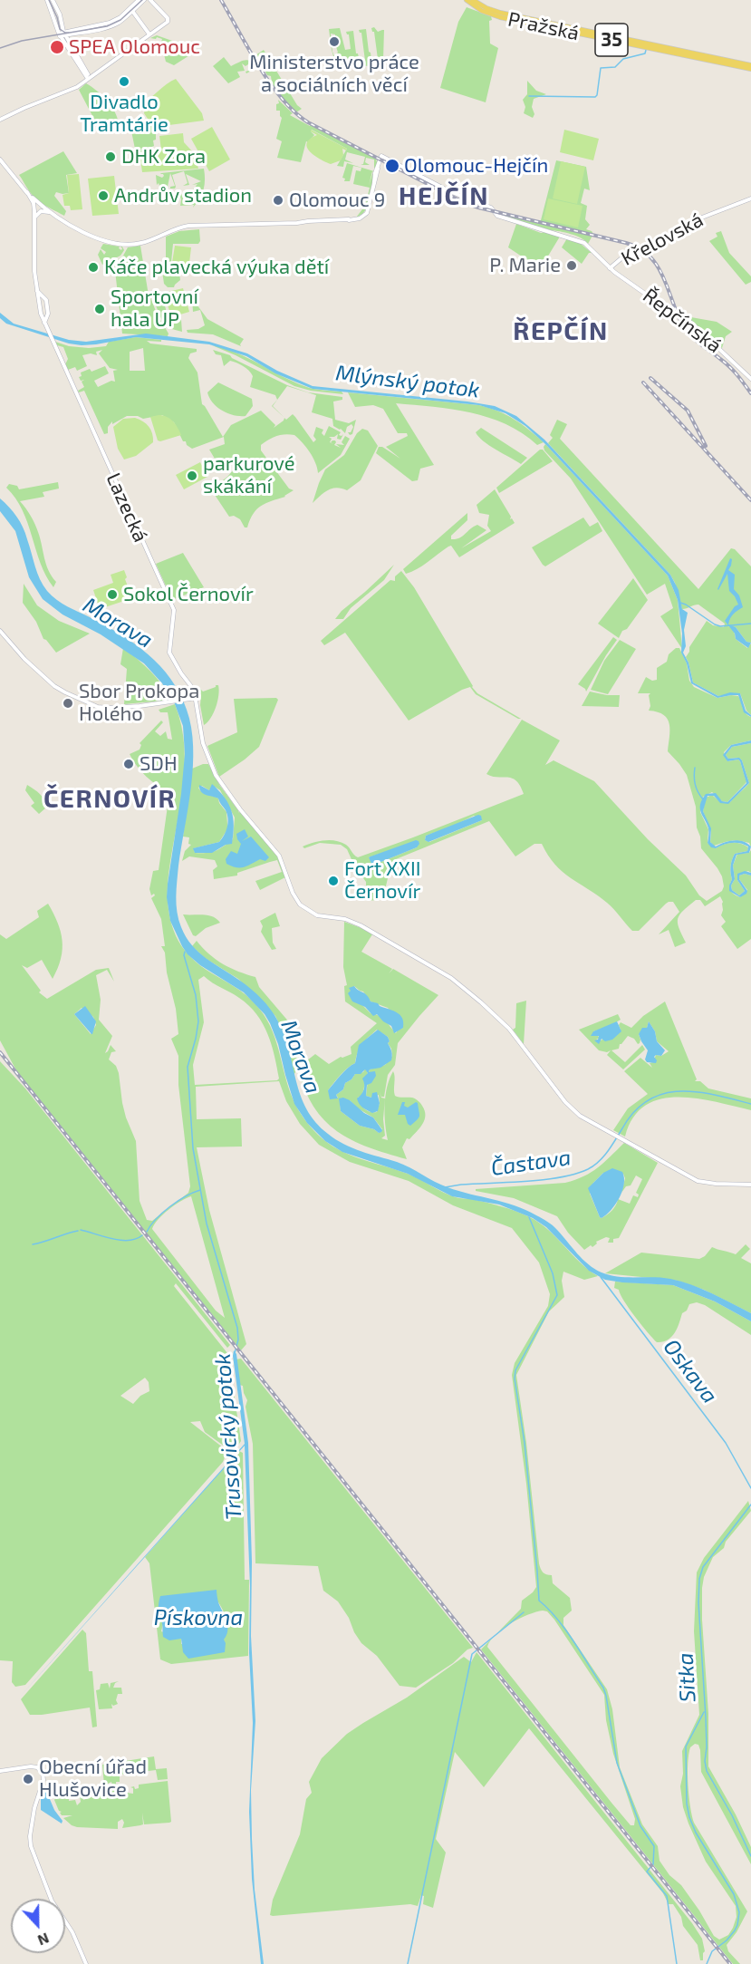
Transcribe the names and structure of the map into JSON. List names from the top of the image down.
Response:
{
  "streets": {
    "main road": [
      "Pražská",
      "35",
      "Křelovská",
      "Řepčínská",
      "Lazecká"
    ]
  },
  "crossings": [
    ["Křelovská", "Řepčínská"]
  ],
  "districts": ["HEJČÍN", "ŘEPČÍN", "ČERNOVÍR"],
  "water": [
    "Mlýnský potok",
    "Morava",
    "Častava",
    "Oskava",
    "Trusovický potok",
    "Pískovna",
    "Sitka"
  ],
  "places": [
    "Ministerstvo práce a sociálních věcí",
    "SPEA Olomouc",
    "Divadlo Tramtárie",
    "DHK Zora",
    "Olomouc-Hejčín",
    "Andrův stadion",
    "Olomouc 9",
    "P. Marie",
    "Káče plavecká výuka dětí",
    "Sportovní hala UP",
    "parkurové skákání",
    "Sokol Černovír",
    "Sbor Prokopa Holého",
    "SDH",
    "Fort XXII Černovír",
    "Obecní úřad Hlušovice"
  ],
  "north": "bottom"
}
